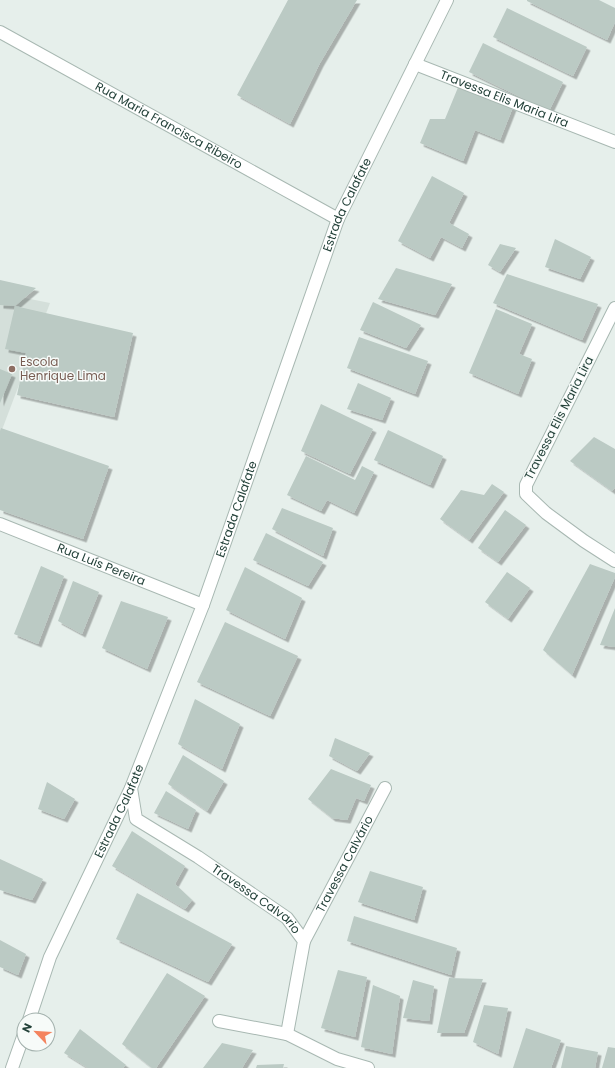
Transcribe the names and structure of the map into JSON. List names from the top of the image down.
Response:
{
  "streets": {
    "street": [
      "Travessa Elis Maria Lira",
      "Rua Maria Francisca Ribeiro",
      "Estrada Calafate",
      "Rua Luís Pereira",
      "Travessa Calvário",
      "Travessa Calvario"
    ]
  },
  "crossings": [
    ["Travessa Elis Maria Lira", "Estrada Calafate"],
    ["Rua Maria Francisca Ribeiro", "Estrada Calafate"],
    ["Estrada Calafate", "Rua Luís Pereira"],
    ["Estrada Calafate", "Travessa Calvario"],
    ["Travessa Calvário", "Travessa Calvario"]
  ],
  "places": ["Escola Henrique Lima"],
  "north": "top left"
}
